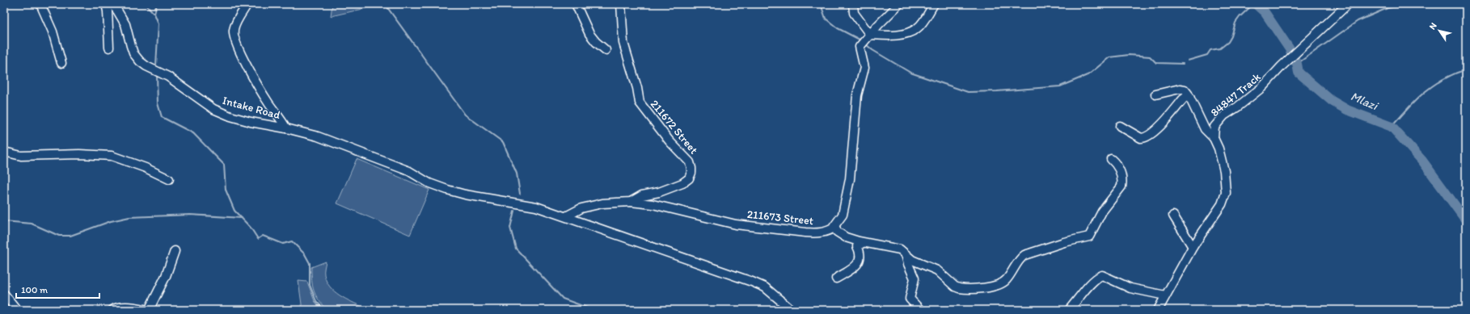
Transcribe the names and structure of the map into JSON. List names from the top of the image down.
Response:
{
  "streets": {
    "street": [
      "84847 Track",
      "Intake Road",
      "211672 Street",
      "211673 Street"
    ]
  },
  "crossings": [
    ["211672 Street", "211673 Street"]
  ],
  "water": ["Mlazi"],
  "scale_bar": "100 m",
  "north": "top left"
}
